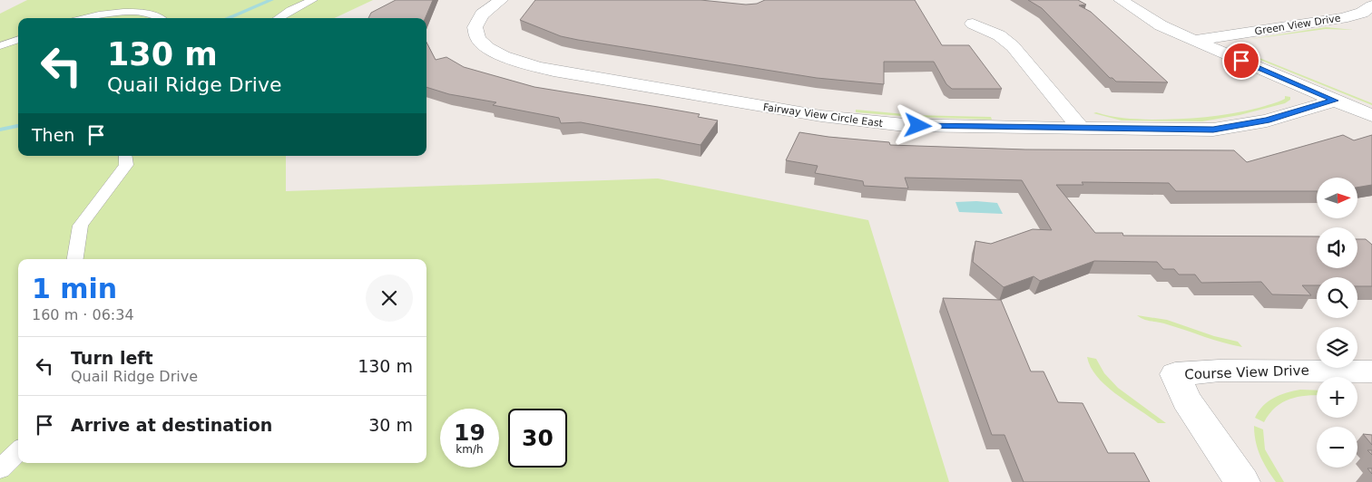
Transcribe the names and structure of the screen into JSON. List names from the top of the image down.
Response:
{
  "streets": {
    "street": ["Green View Drive", "Fairway View Circle East", "Course View Drive"]
  },
  "north": "right",
  "page": {
    "turn": ["130 m", "Quail Ridge Drive"],
    "then": "Then",
    "map_buttons": ["+", "−"],
    "heading": ["1 min", "160 m · 06:34"],
    "list": [
      {
        "name": "Turn left",
        "note": "Quail Ridge Drive",
        "value": "130 m"
      },
      {
        "name": "Arrive at destination",
        "value": "30 m"
      }
    ],
    "speed": "19 km/h",
    "limit": "30"
  }
}
